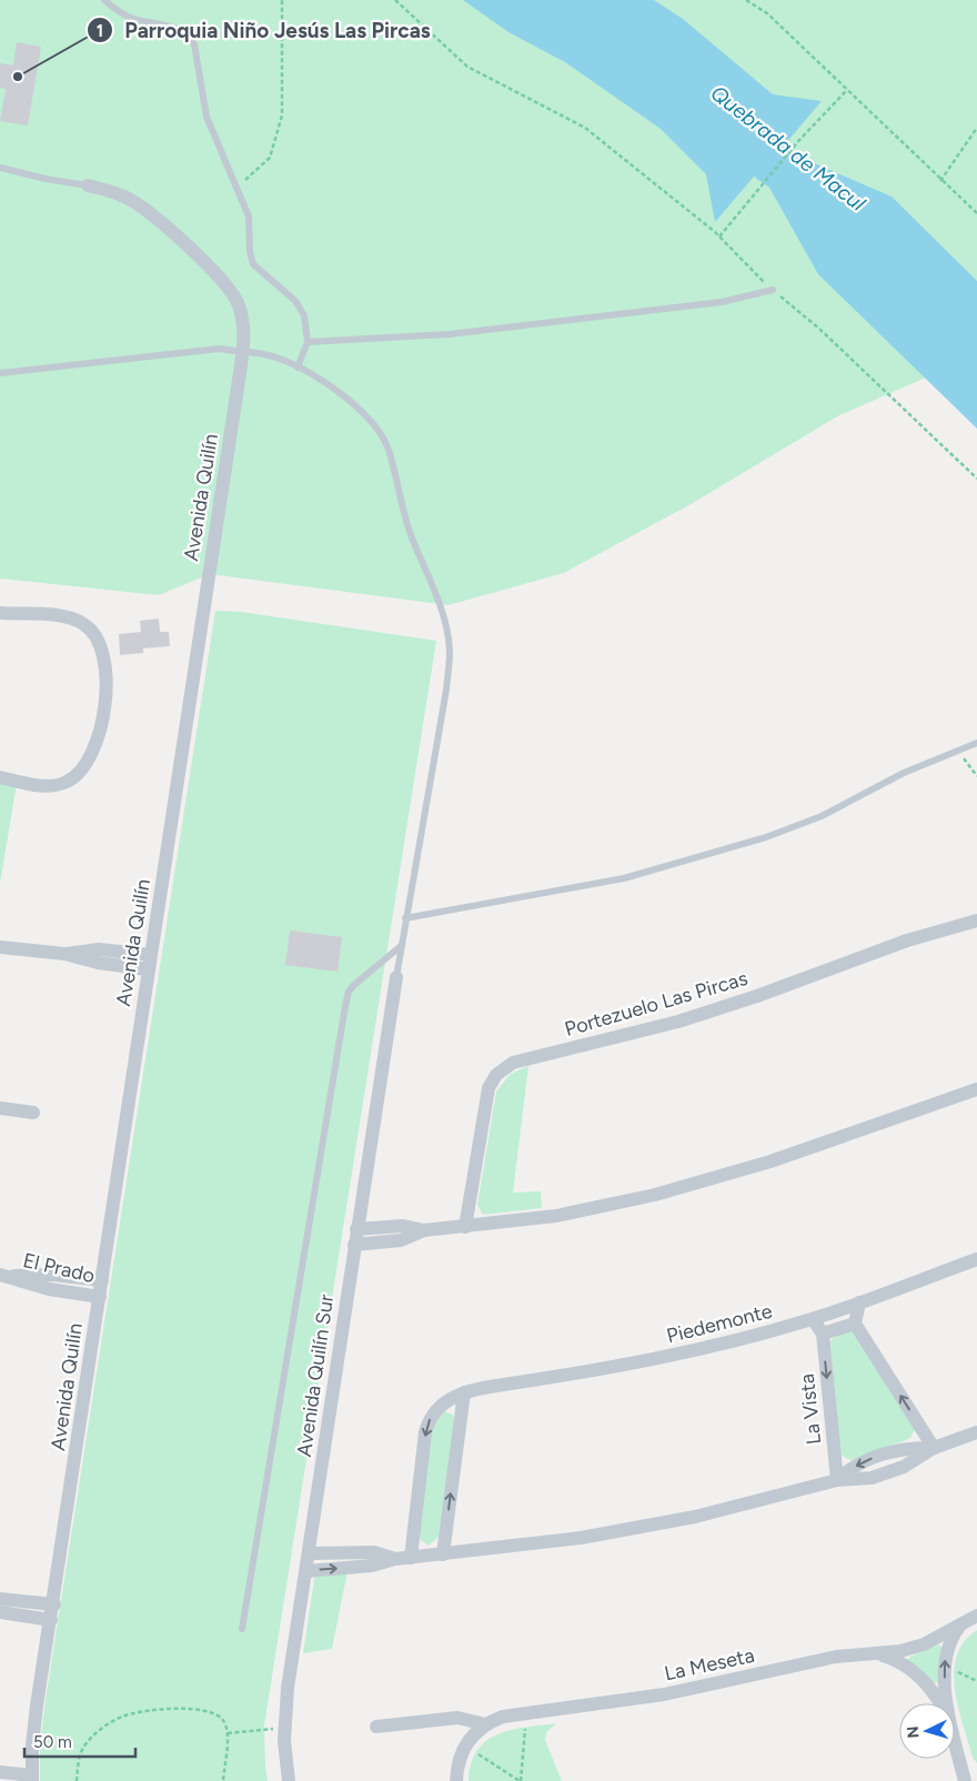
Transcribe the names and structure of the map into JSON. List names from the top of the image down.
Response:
{
  "streets": {
    "street": [
      "Avenida Quilín",
      "Portezuelo Las Pircas",
      "El Prado",
      "Piedemonte",
      "Avenida Quilín Sur",
      "La Vista",
      "La Meseta"
    ]
  },
  "crossings": [
    ["Avenida Quilín", "El Prado"],
    ["Piedemonte", "La Vista"]
  ],
  "one_way": ["La Vista"],
  "water": ["Quebrada de Macul"],
  "places": ["Parroquia Niño Jesús Las Pircas"],
  "scale_bar": "50 m",
  "north": "left"
}
